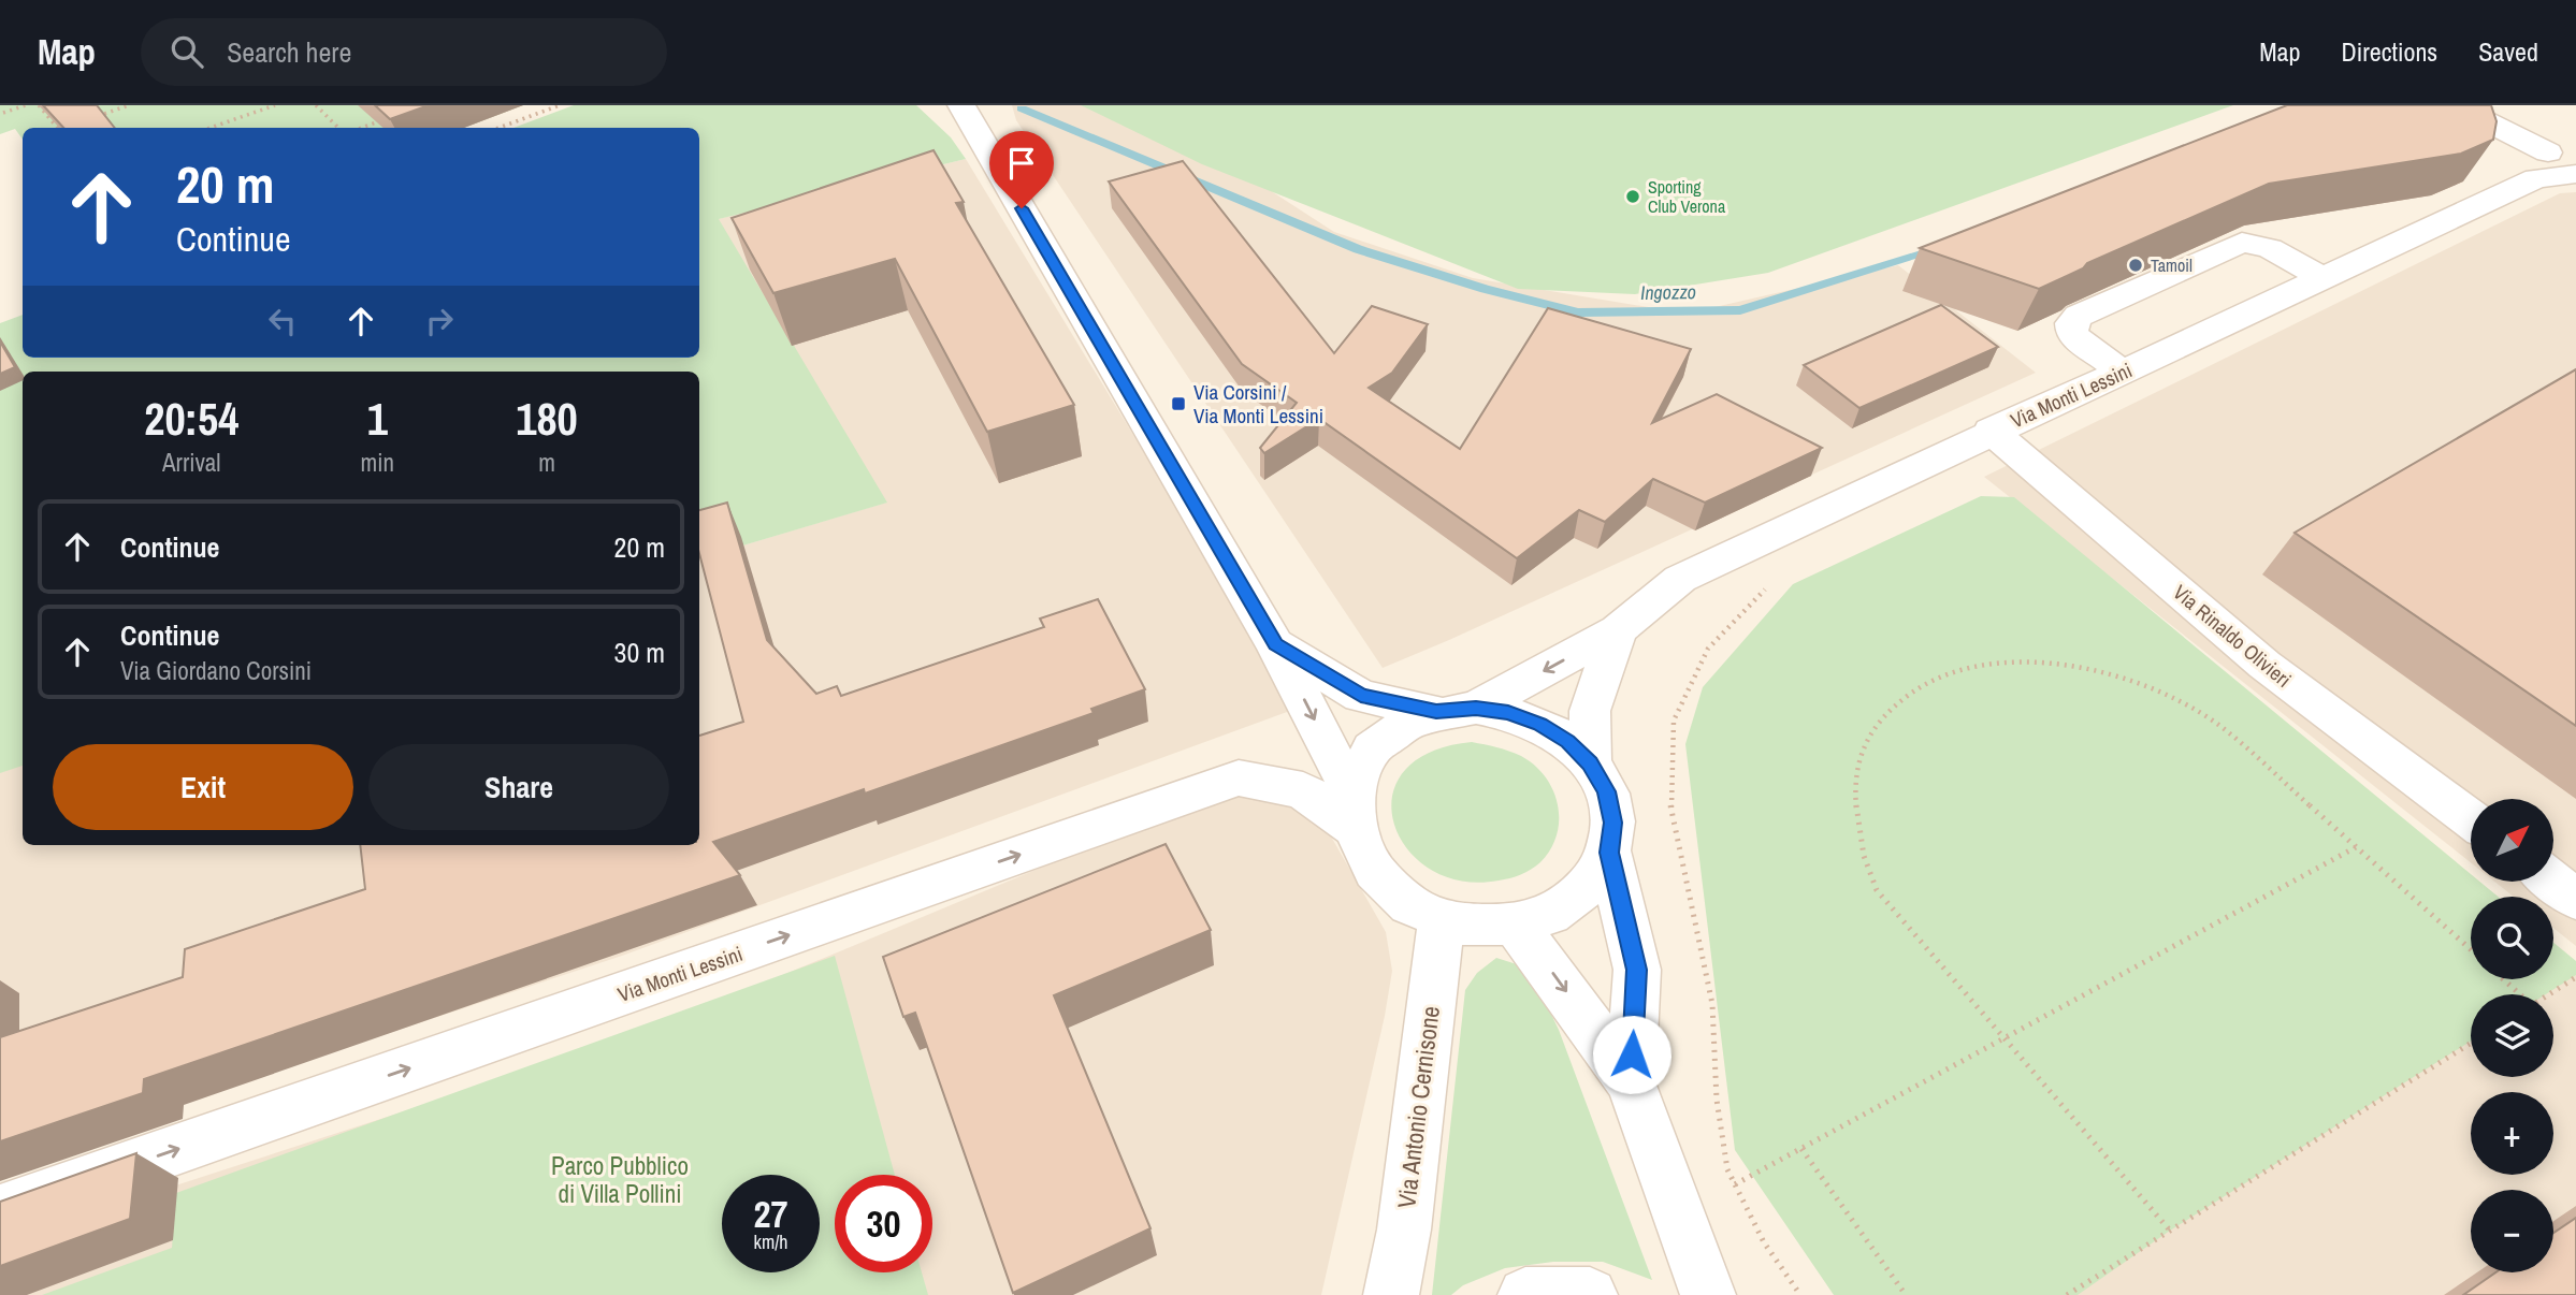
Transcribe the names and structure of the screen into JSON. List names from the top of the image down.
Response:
{
  "streets": {
    "street": ["Via Monti Lessini", "Via Rinaldo Olivieri", "Via Antonio Cernisone"]
  },
  "crossings": [
    ["Via Monti Lessini", "Via Rinaldo Olivieri"],
    ["Via Monti Lessini", "Via Antonio Cernisone"]
  ],
  "water": ["Ingozzo"],
  "parks": ["Parco Pubblico di Villa Pollini"],
  "places": {
    "other": ["Sporting Club Verona", "Tamoil"],
    "transit": ["Via Corsini / Via Monti Lessini"]
  },
  "north": "top right",
  "page": {
    "header": "Map",
    "search": "Search here",
    "nav": ["Map", "Directions", "Saved"],
    "turn": ["20 m", "Continue"],
    "eta": [
      "20:54",
      "Arrival",
      "1",
      "min",
      "180",
      "m"
    ],
    "list": [
      {
        "name": "Continue",
        "value": "20 m"
      },
      {
        "name": "Continue",
        "note": "Via Giordano Corsini",
        "value": "30 m"
      }
    ],
    "buttons": ["Exit", "Share"],
    "map_buttons": ["+", "−"],
    "speed": "27 km/h",
    "limit": "30"
  }
}
